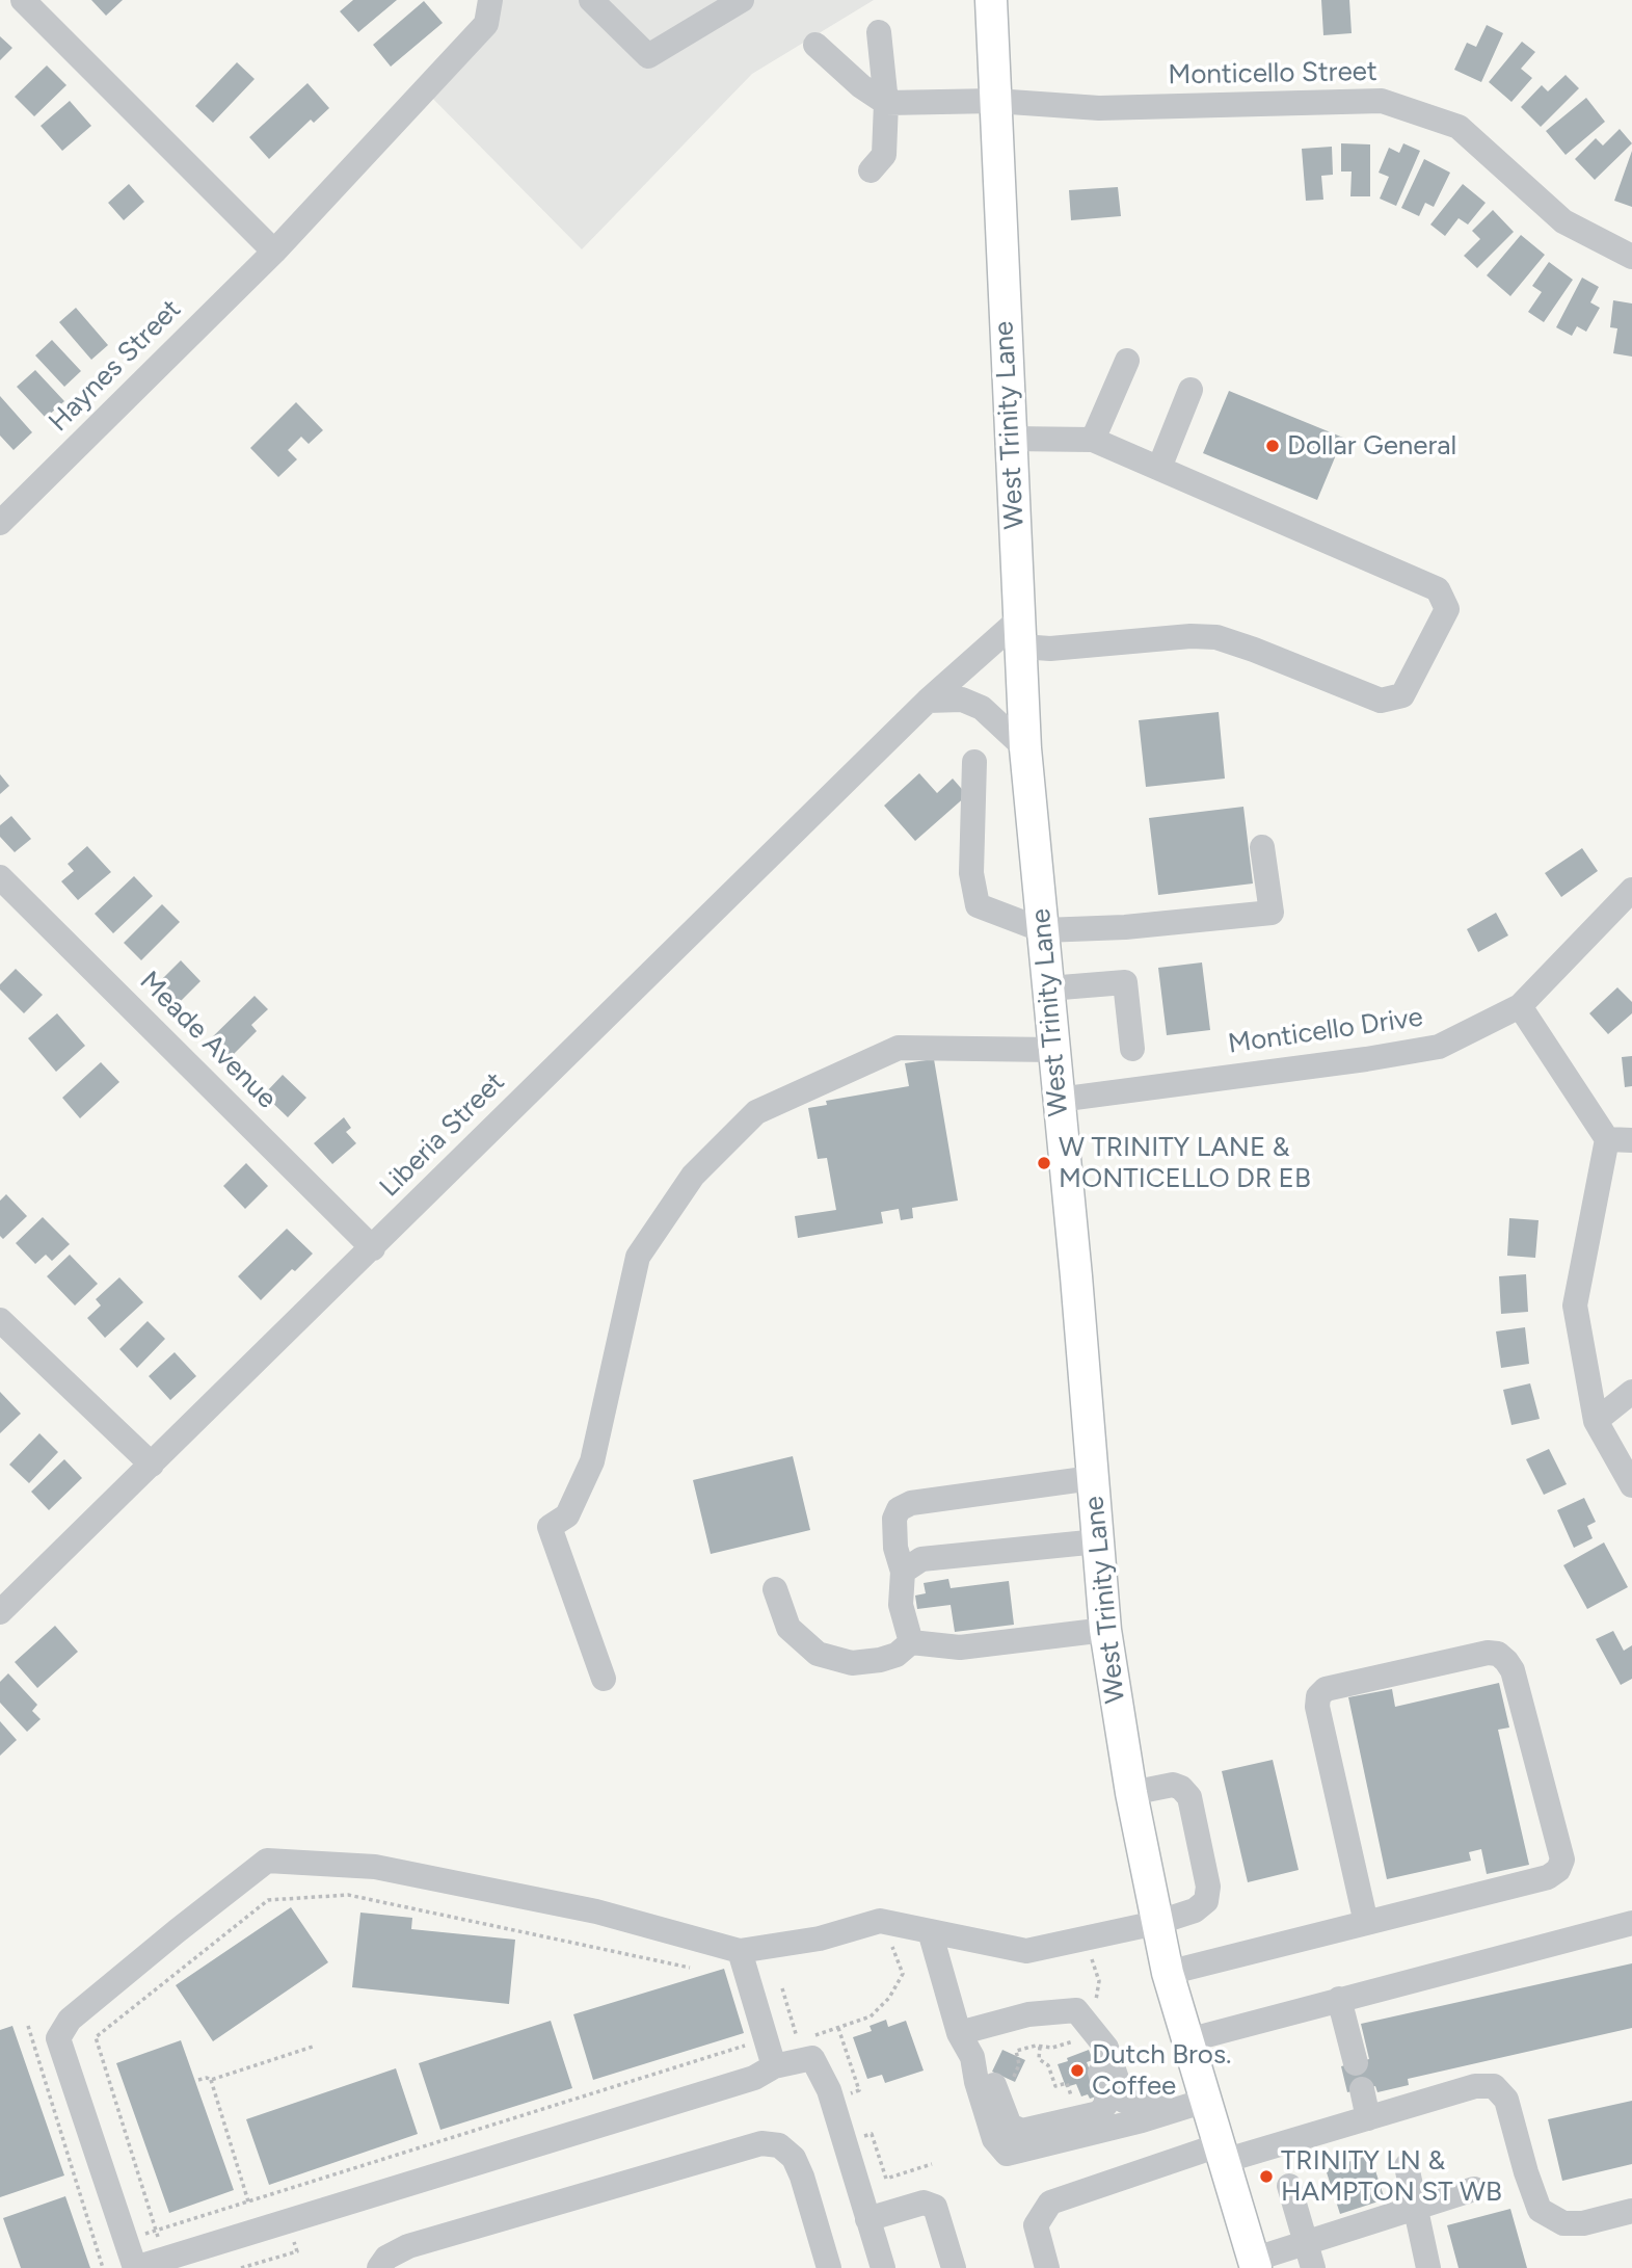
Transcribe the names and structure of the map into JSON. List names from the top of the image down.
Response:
{
  "streets": {
    "main road": ["West Trinity Lane"],
    "street": [
      "Monticello Street",
      "Haynes Street",
      "Monticello Drive",
      "Meade Avenue",
      "Liberia Street"
    ]
  },
  "crossings": [
    ["Monticello Street", "West Trinity Lane"],
    ["West Trinity Lane", "Monticello Drive"],
    ["West Trinity Lane", "Liberia Street"],
    ["Meade Avenue", "Liberia Street"]
  ],
  "places": [
    "Dollar General",
    "W TRINITY LANE & MONTICELLO DR EB",
    "Dutch Bros. Coffee",
    "TRINITY LN & HAMPTON ST WB"
  ]
}
